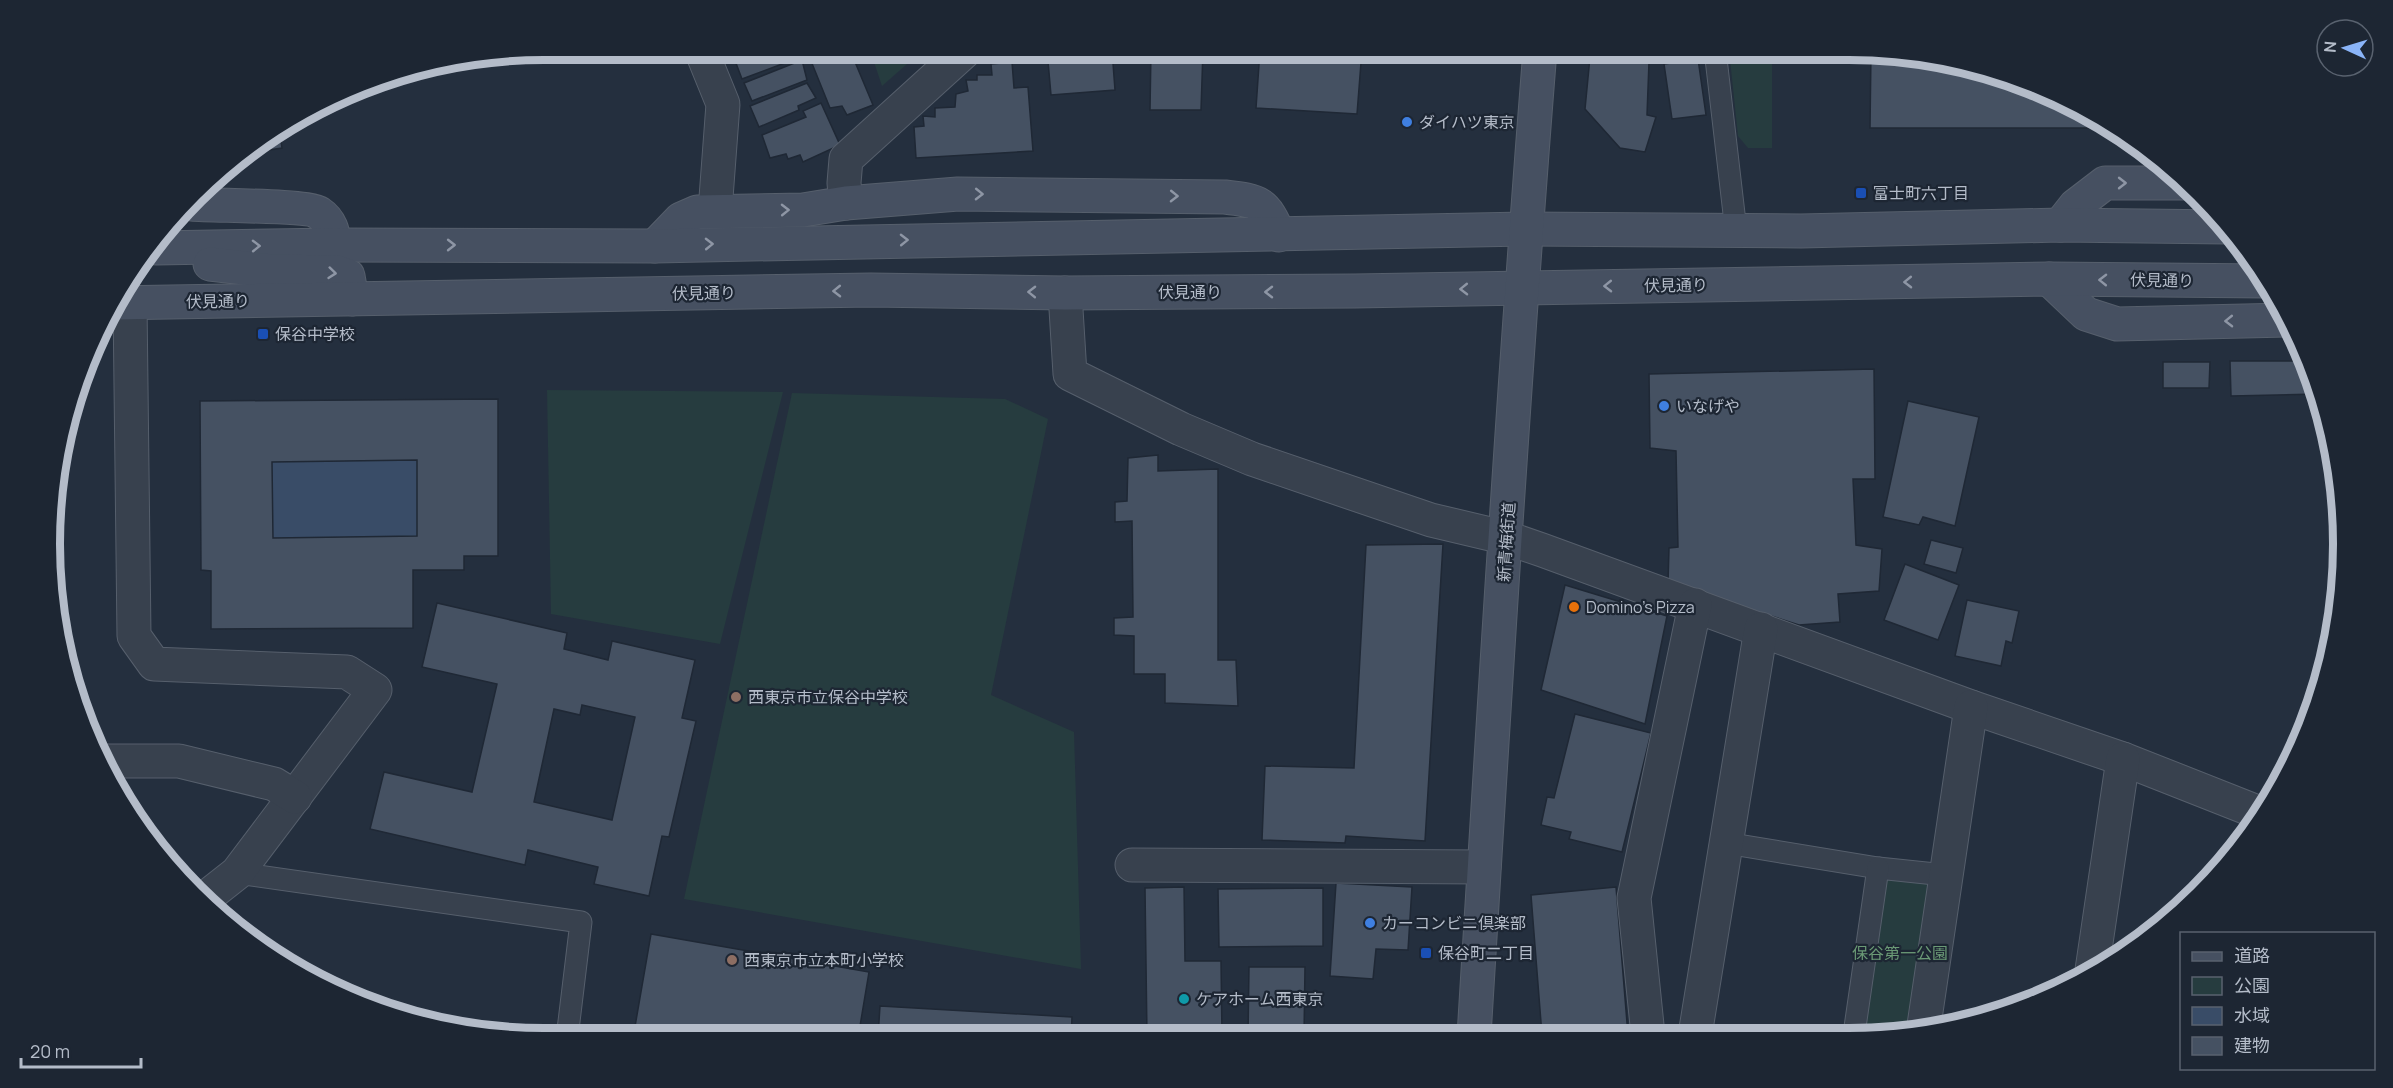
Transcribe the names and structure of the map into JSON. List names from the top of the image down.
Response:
{
  "streets": {
    "main road": ["伏見通り", "新青梅街道"]
  },
  "crossings": [
    ["伏見通り", "新青梅街道"]
  ],
  "parks": ["保谷第一公園"],
  "places": {
    "other": [
      "ダイハツ東京",
      "いなげや",
      "Domino's Pizza",
      "西東京市立保谷中学校",
      "カーコンビニ倶楽部",
      "西東京市立本町小学校",
      "ケアホーム西東京"
    ],
    "transit": ["富士町六丁目", "保谷中学校", "保谷町二丁目"]
  },
  "legend": [
    "道路",
    "公園",
    "水域",
    "建物"
  ],
  "scale_bar": "20 m",
  "north": "left"
}
